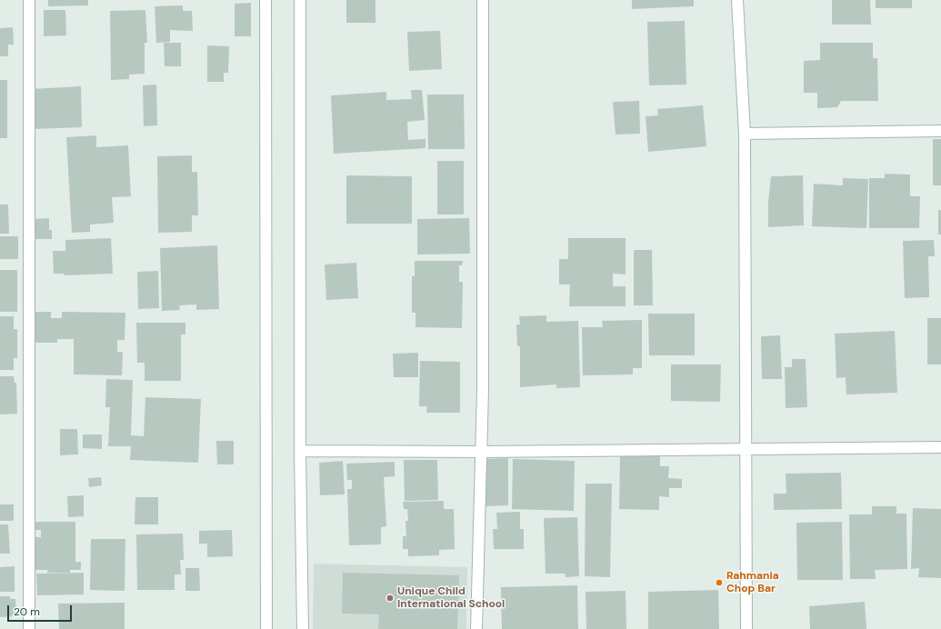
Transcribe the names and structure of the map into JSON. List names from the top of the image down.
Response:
{
  "places": ["Rahmania Chop Bar", "Unique Child International School"],
  "scale_bar": "20 m"
}
